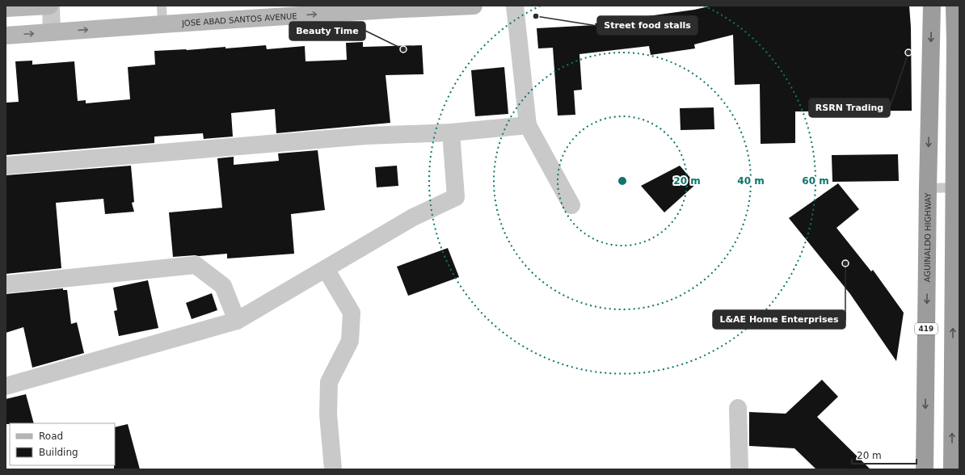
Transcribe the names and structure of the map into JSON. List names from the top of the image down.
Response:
{
  "streets": {
    "highway": ["AGUINALDO HIGHWAY", "419"],
    "main road": ["JOSE ABAD SANTOS AVENUE"]
  },
  "one_way": ["JOSE ABAD SANTOS AVENUE"],
  "places": [
    "Street food stalls",
    "Beauty Time",
    "RSRN Trading",
    "L&AE Home Enterprises"
  ],
  "legend": ["Road", "Building"],
  "scale_bar": "20 m",
  "rings": ["20 m", "40 m", "60 m"]
}
